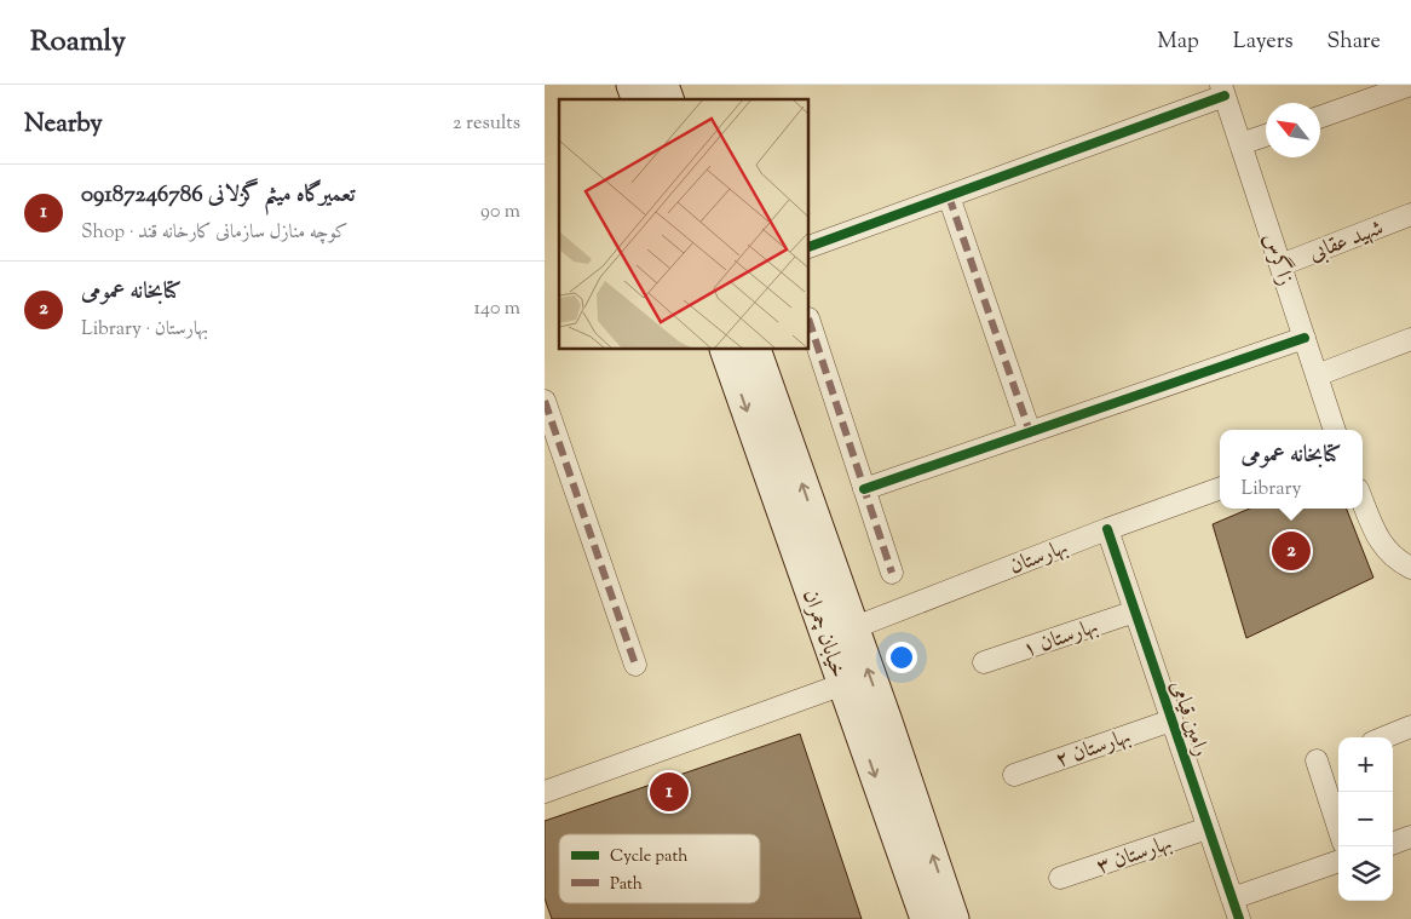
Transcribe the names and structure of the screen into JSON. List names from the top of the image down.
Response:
{
  "streets": {
    "main road": ["خیابان چمران"],
    "street": [
      "شهید عقابی",
      "زاگرس",
      "بهارستان",
      "بهارستان ۱",
      "رامین قیامی",
      "بهارستان ۲",
      "بهارستان ۳"
    ]
  },
  "crossings": [
    ["شهید عقابی", "زاگرس"],
    ["بهارستان", "خیابان چمران"],
    ["بهارستان", "رامین قیامی"],
    ["بهارستان ۱", "رامین قیامی"],
    ["رامین قیامی", "بهارستان ۲"],
    ["رامین قیامی", "بهارستان ۳"]
  ],
  "legend": ["Cycle path", "Path"],
  "north": "top left",
  "page": {
    "header": "Roamly",
    "nav": ["Map", "Layers", "Share"],
    "heading": ["Nearby", "2 results"],
    "list": [
      {
        "mark": "1",
        "name": "تعمیرگاه میثم گزلانی 09187246786",
        "note": "Shop · کوچه منازل سازمانی کارخانه قند",
        "value": "90 m"
      },
      {
        "mark": "2",
        "name": "کتابخانه عمومی",
        "note": "Library · بهارستان",
        "value": "140 m"
      }
    ],
    "popup": ["کتابخانه عمومی", "Library"],
    "pins": ["2", "1"],
    "map_buttons": ["+", "−"]
  }
}
